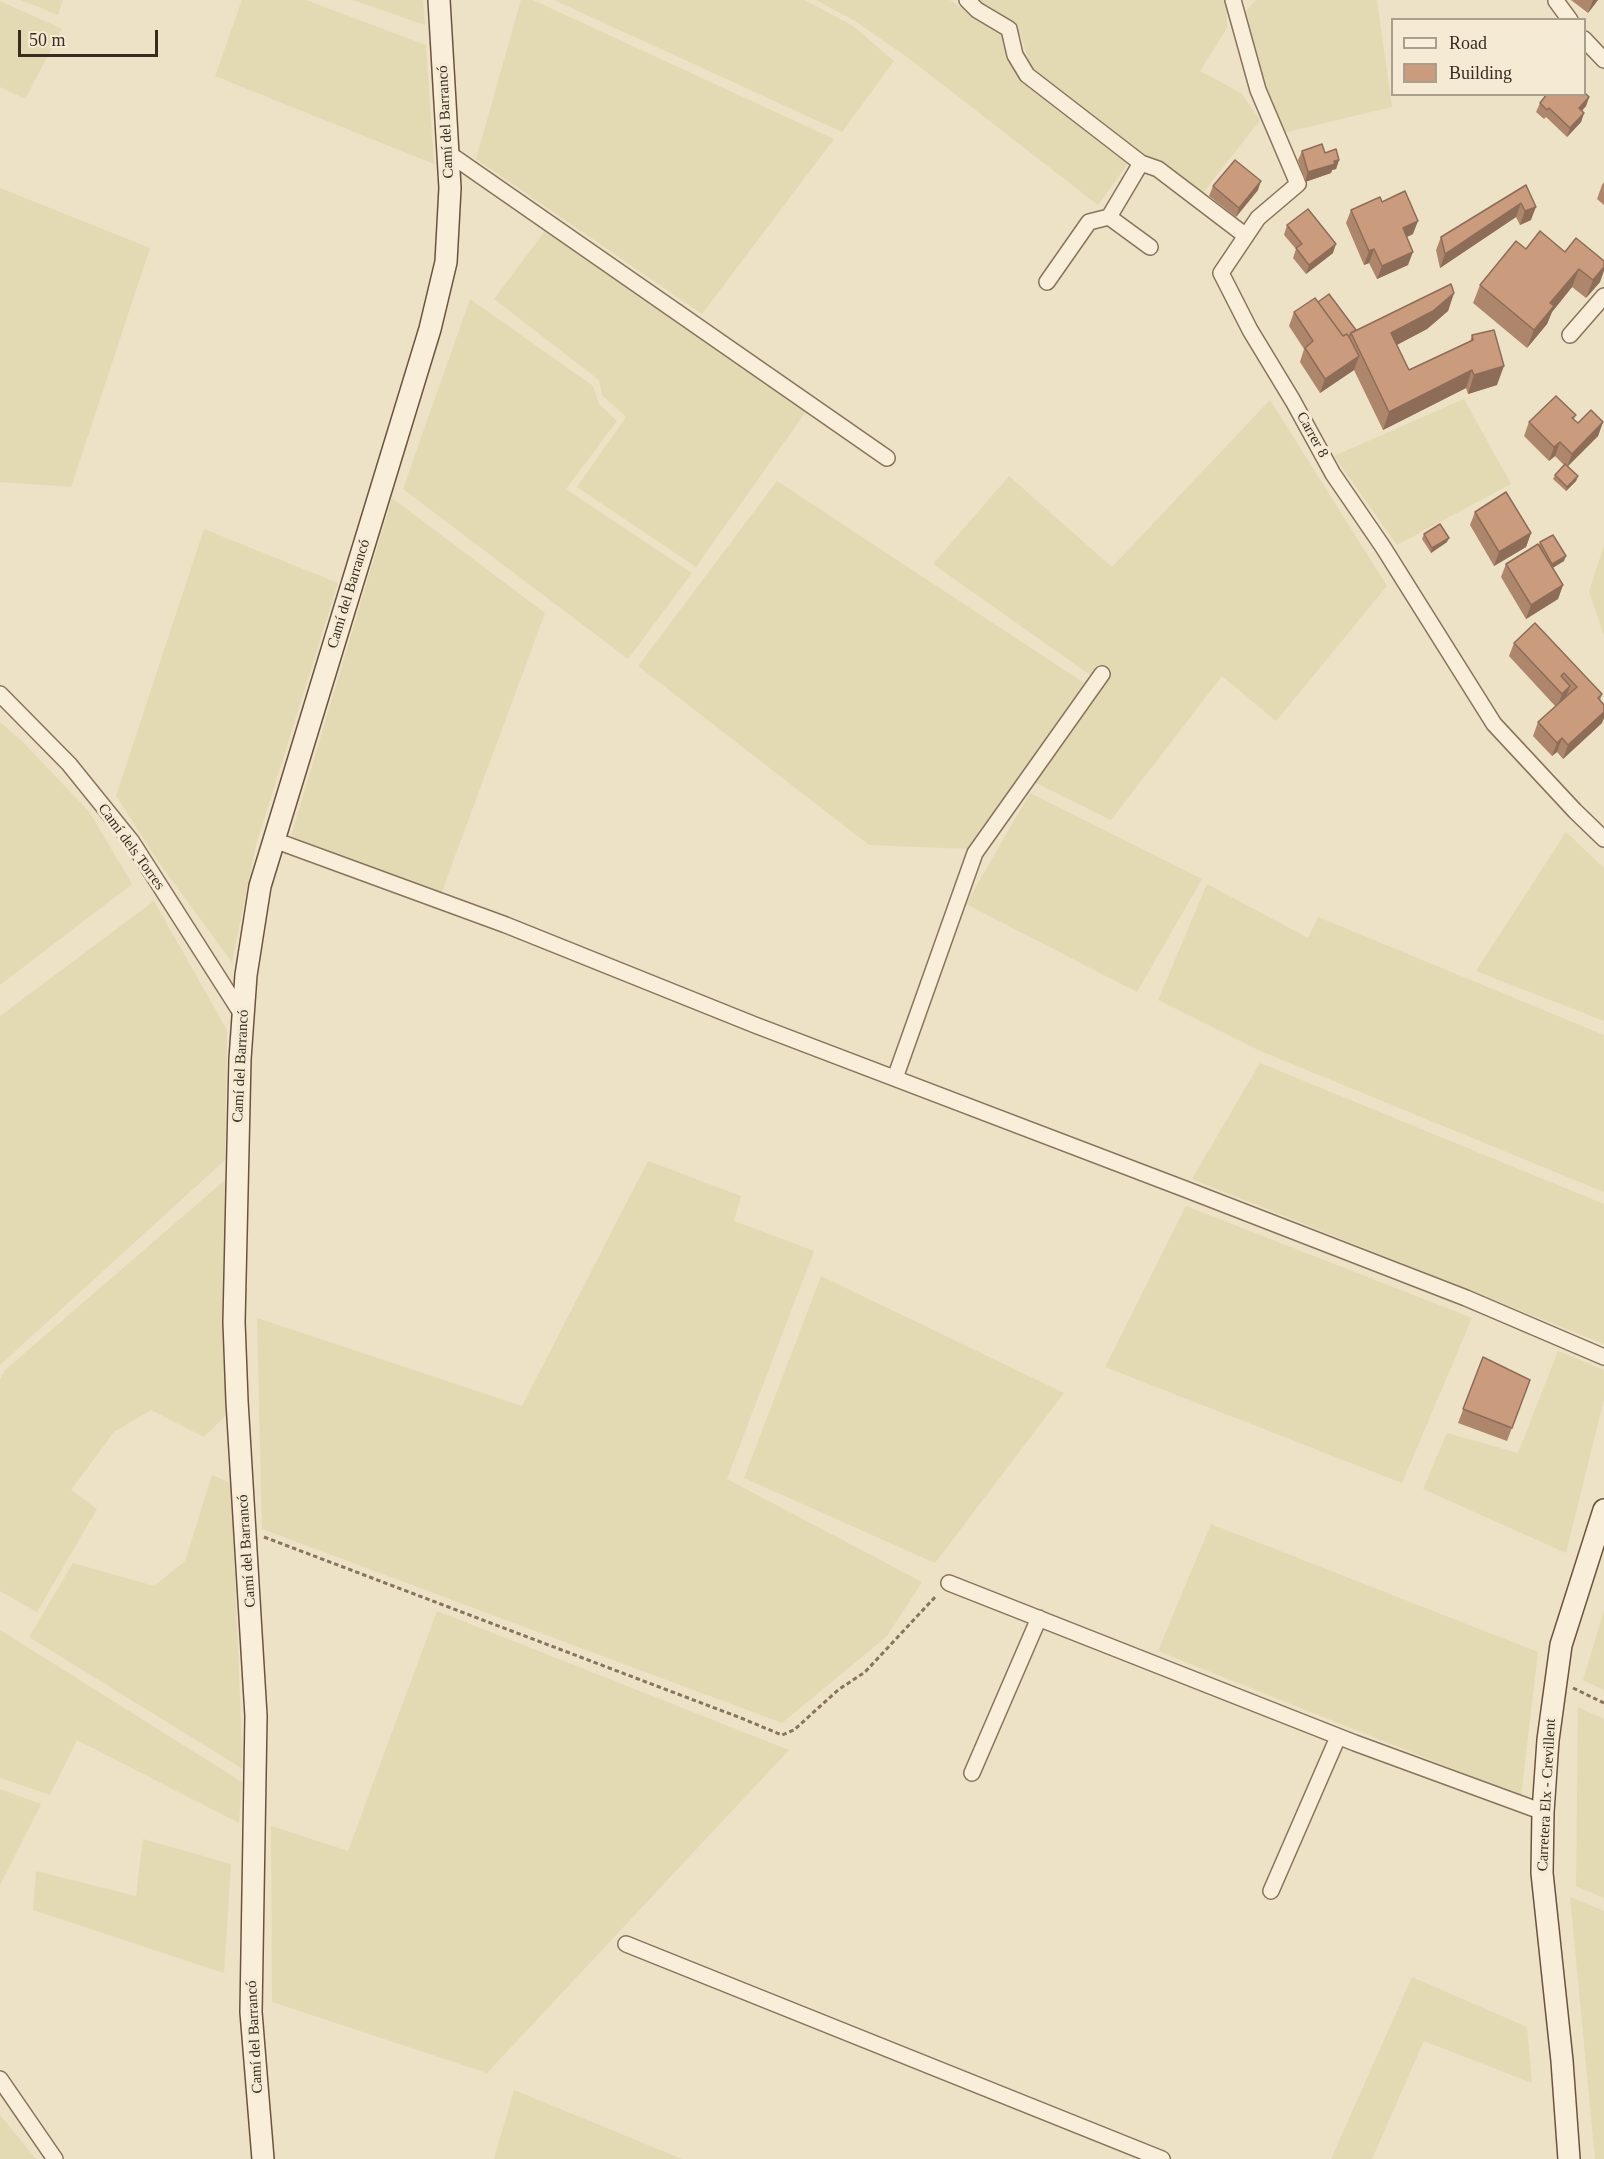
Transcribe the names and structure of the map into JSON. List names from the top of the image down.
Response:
{
  "streets": {
    "street": [
      "Camí del Barrancó",
      "Carrer 8",
      "Camí dels Torres",
      "Carretera Elx - Crevillent"
    ]
  },
  "crossings": [
    ["Camí del Barrancó", "Camí dels Torres"]
  ],
  "legend": ["Road", "Building"],
  "scale_bar": "50 m"
}
